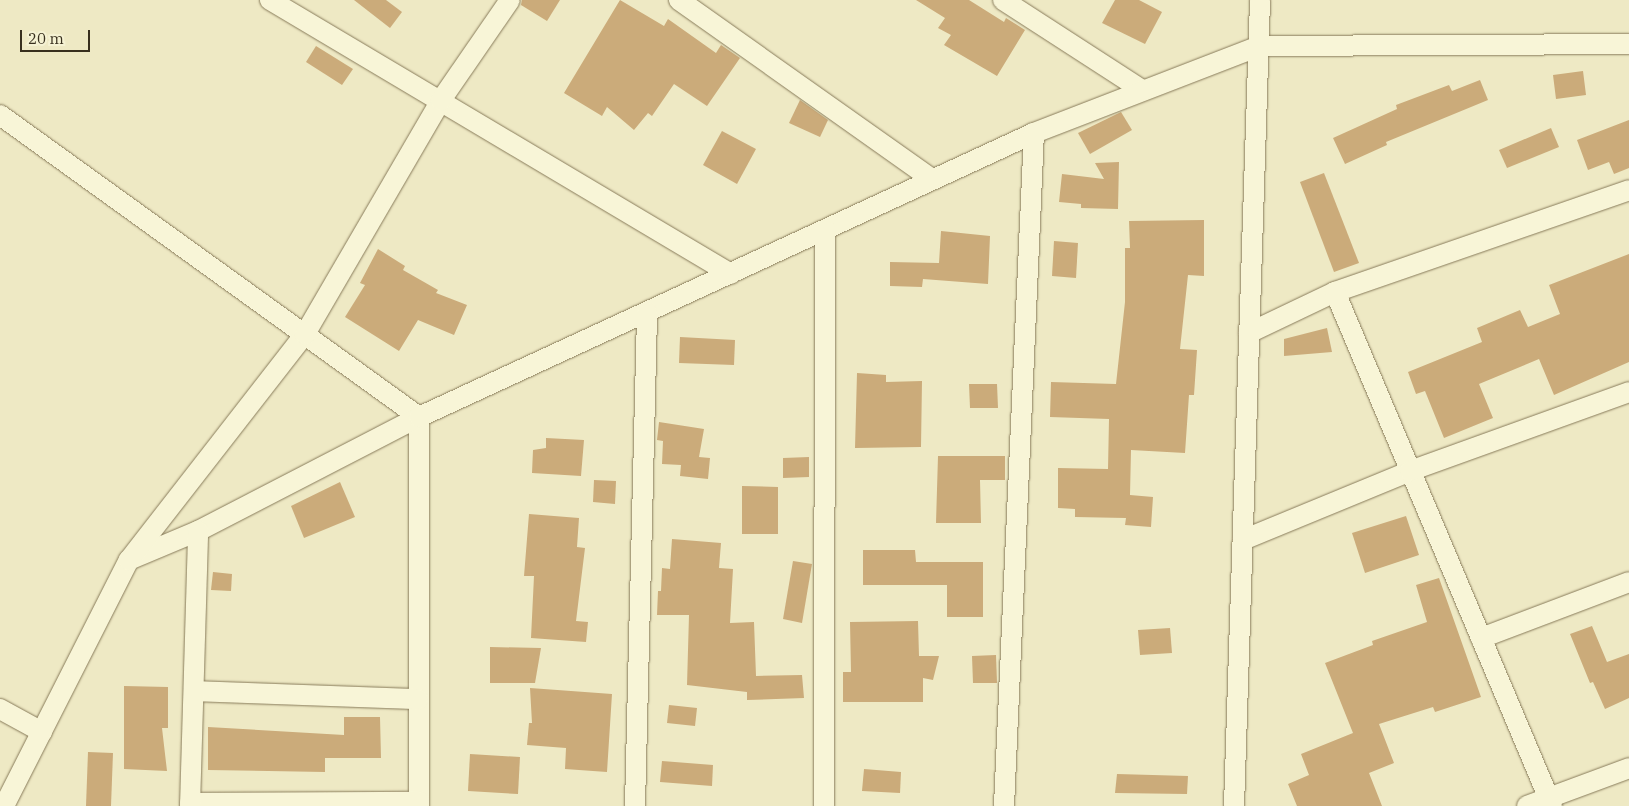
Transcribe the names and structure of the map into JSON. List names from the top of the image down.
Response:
{
  "scale_bar": "20 m"
}
